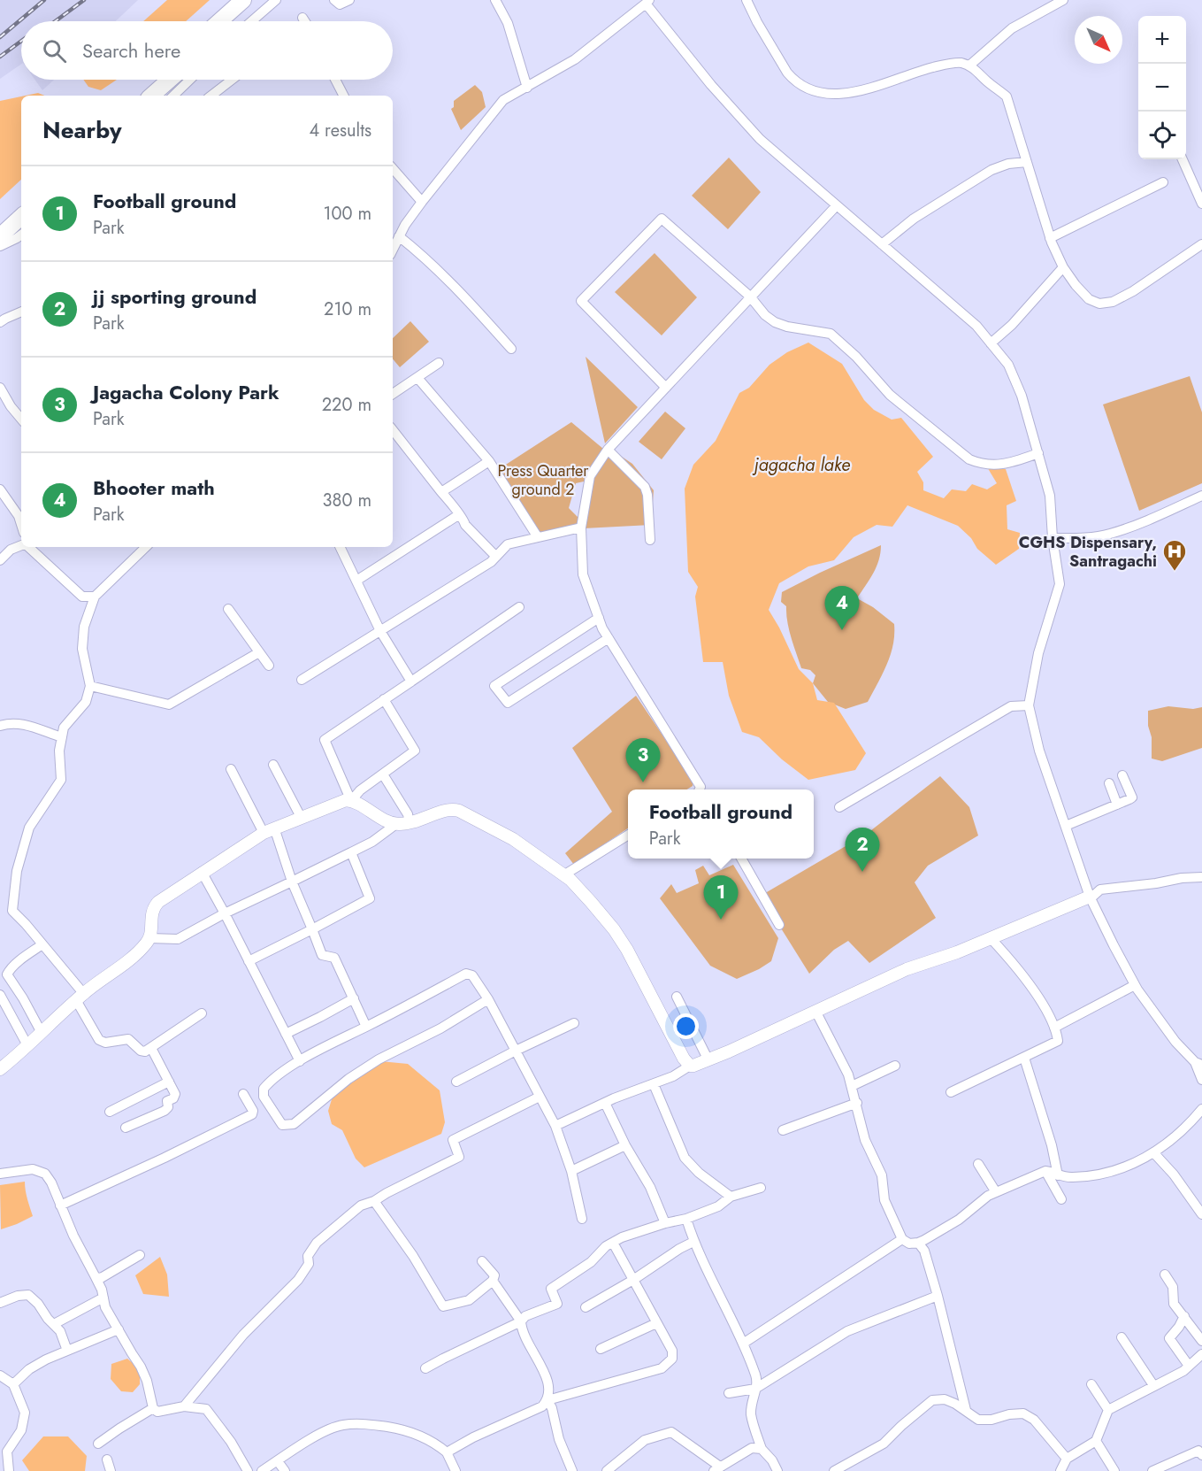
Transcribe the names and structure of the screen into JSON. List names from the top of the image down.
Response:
{
  "water": ["jagacha lake"],
  "parks": ["Press Quarter ground 2"],
  "places": {
    "hospital": ["CGHS Dispensary, Santragachi"]
  },
  "north": "bottom right",
  "page": {
    "map_buttons": ["+", "−"],
    "search": "Search here",
    "heading": ["Nearby", "4 results"],
    "list": [
      {
        "mark": "1",
        "name": "Football ground",
        "note": "Park",
        "value": "100 m"
      },
      {
        "mark": "2",
        "name": "jj sporting ground",
        "note": "Park",
        "value": "210 m"
      },
      {
        "mark": "3",
        "name": "Jagacha Colony Park",
        "note": "Park",
        "value": "220 m"
      },
      {
        "mark": "4",
        "name": "Bhooter math",
        "note": "Park",
        "value": "380 m"
      }
    ],
    "pins": [
      "4",
      "3",
      "2",
      "1"
    ],
    "popup": ["Football ground", "Park"]
  }
}
